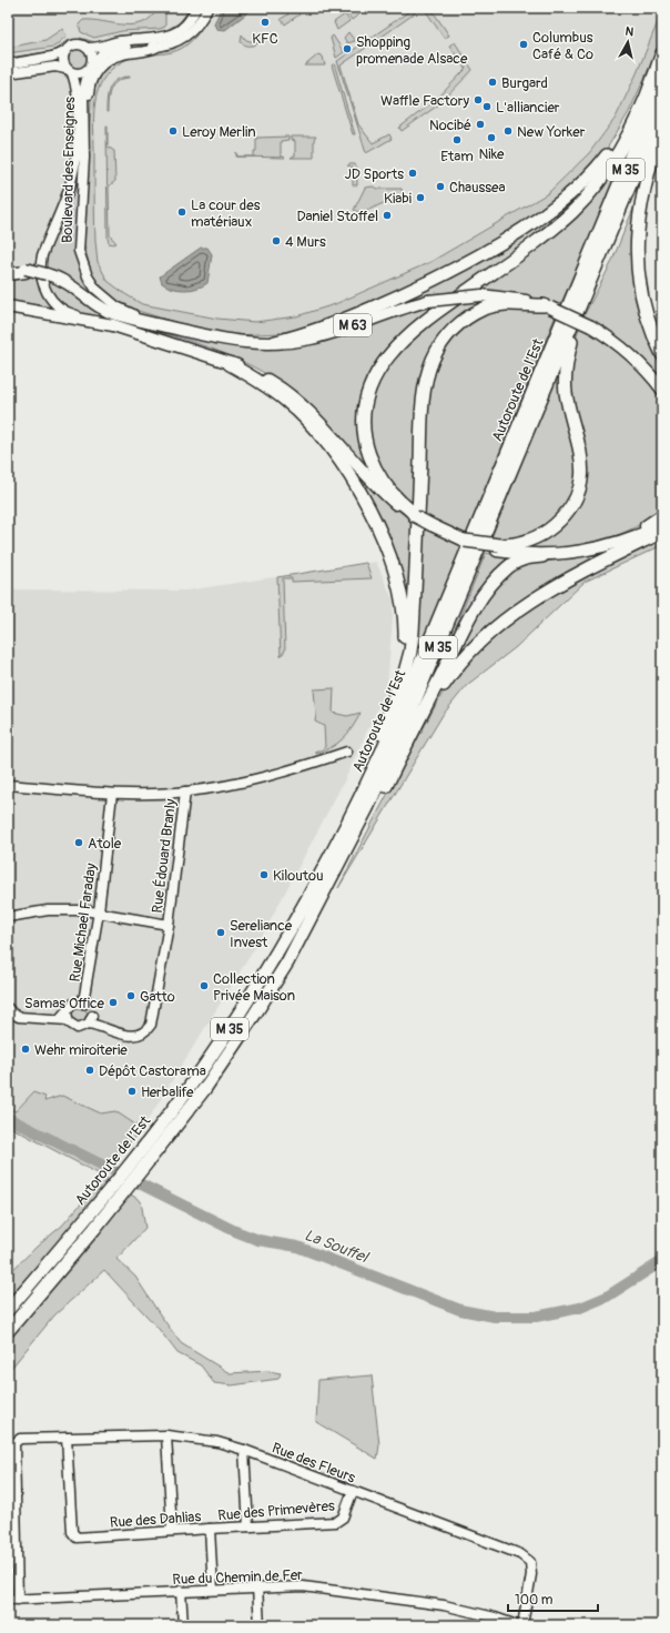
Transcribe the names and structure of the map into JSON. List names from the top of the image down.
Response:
{
  "streets": {
    "highway": ["M 35", "Autoroute de l’Est"],
    "main road": ["M 63"],
    "street": [
      "Boulevard des Enseignes",
      "Rue Édouard Branly",
      "Rue Michael Faraday",
      "Rue des Fleurs",
      "Rue des Primevères",
      "Rue des Dahlias",
      "Rue du Chemin de Fer"
    ]
  },
  "crossings": [
    ["Boulevard des Enseignes", "M 63"],
    ["Rue Édouard Branly", "Rue Michael Faraday"],
    ["Rue des Fleurs", "Rue des Primevères"],
    ["Rue des Fleurs", "Rue des Dahlias"],
    ["Rue des Fleurs", "Rue du Chemin de Fer"],
    ["Rue des Primevères", "Rue des Dahlias"],
    ["Rue des Dahlias", "Rue du Chemin de Fer"]
  ],
  "water": ["La Souffel"],
  "places": [
    "KFC",
    "Columbus Café & Co",
    "Shopping promenade Alsace",
    "Burgard",
    "Waffle Factory",
    "L'alliancier",
    "Nocibé",
    "Leroy Merlin",
    "New Yorker",
    "Nike",
    "Etam",
    "JD Sports",
    "Chaussea",
    "Kiabi",
    "La cour des matériaux",
    "Daniel Stoffel",
    "4 Murs",
    "Atole",
    "Kiloutou",
    "Sereliance Invest",
    "Collection Privée Maison",
    "Gatto",
    "Samas Office",
    "Wehr miroiterie",
    "Dépôt Castorama",
    "Herbalife"
  ],
  "scale_bar": "100 m",
  "north": "top"
}
